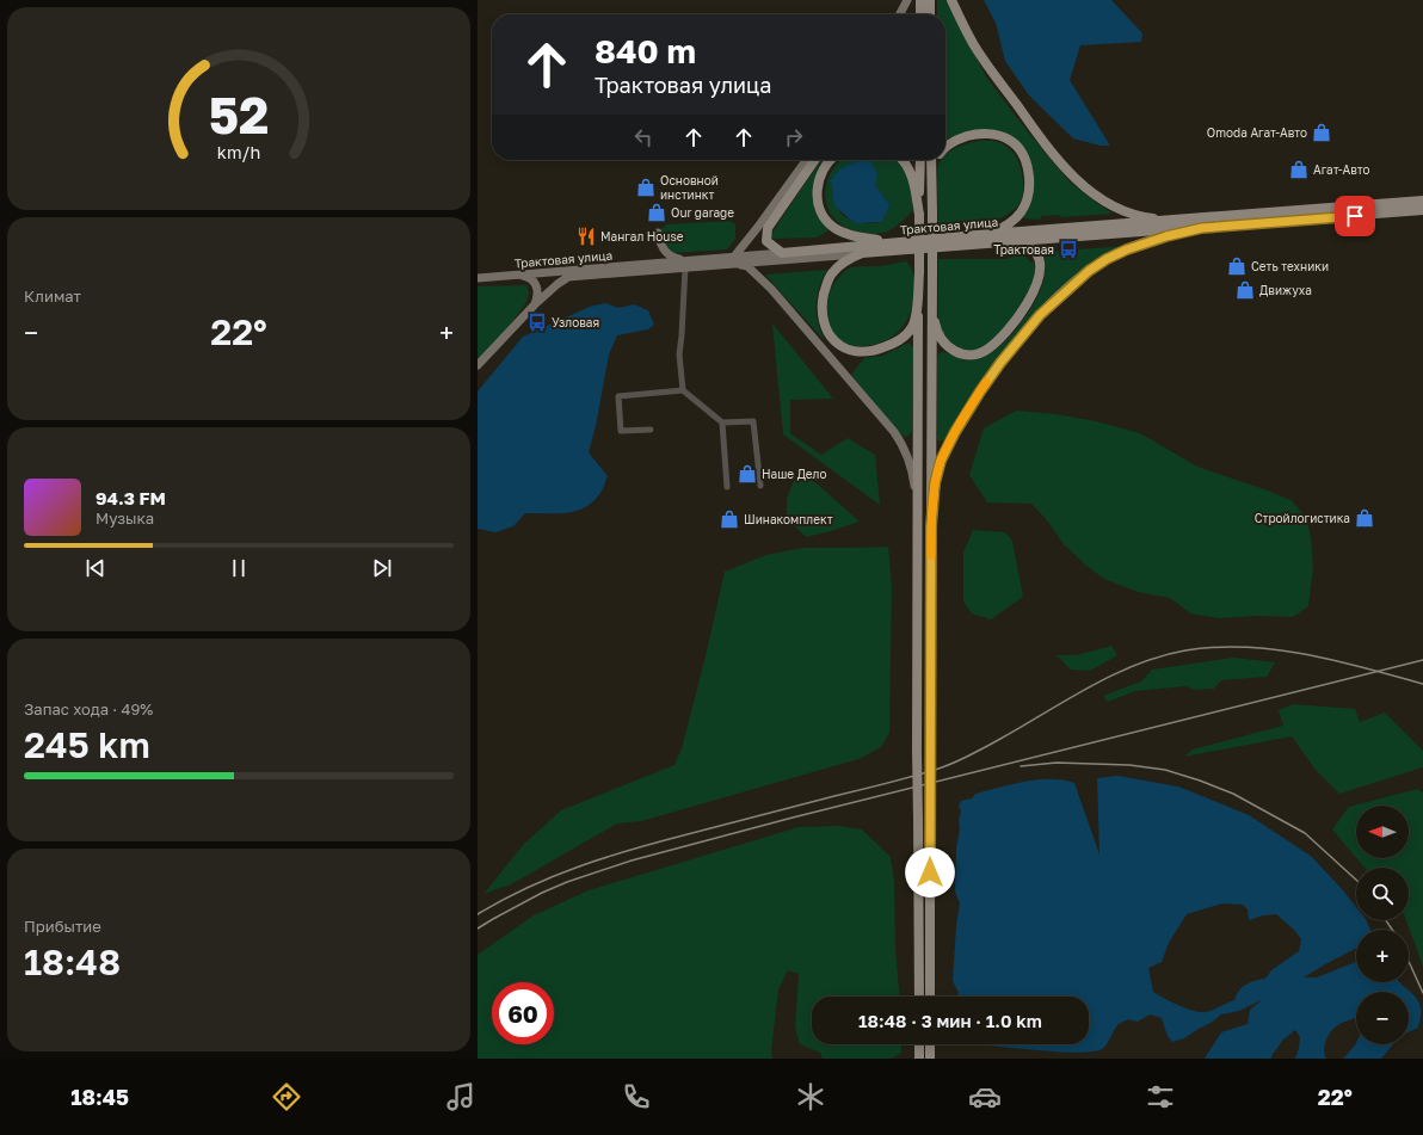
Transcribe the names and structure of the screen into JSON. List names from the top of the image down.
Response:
{
  "streets": {
    "main road": ["Трактовая улица"]
  },
  "places": {
    "shop": [
      "Omoda Агат-Авто",
      "Агат-Авто",
      "Основной инстинкт",
      "Our garage",
      "Сеть техники",
      "Движуха",
      "Наше Дело",
      "Стройлогистика",
      "Шинакомплект"
    ],
    "restaurant": ["Мангал House"],
    "bus stop": ["Трактовая", "Узловая"]
  },
  "north": "left",
  "page": {
    "turn": ["840 m", "Трактовая улица"],
    "tile": [
      "Климат",
      ["Запас хода · 49%", "245 km"],
      ["Прибытие", "18:48"]
    ],
    "heat": ["−", "22°", "+"],
    "song": ["94.3 FM", "Музыка"],
    "map_buttons": ["+", "−"],
    "limit": "60",
    "trip": "18:48 · 3 мин · 1.0 km",
    "tabs": ["18:45", "22°"],
    "gauge": ["52", "km/h"]
  }
}
